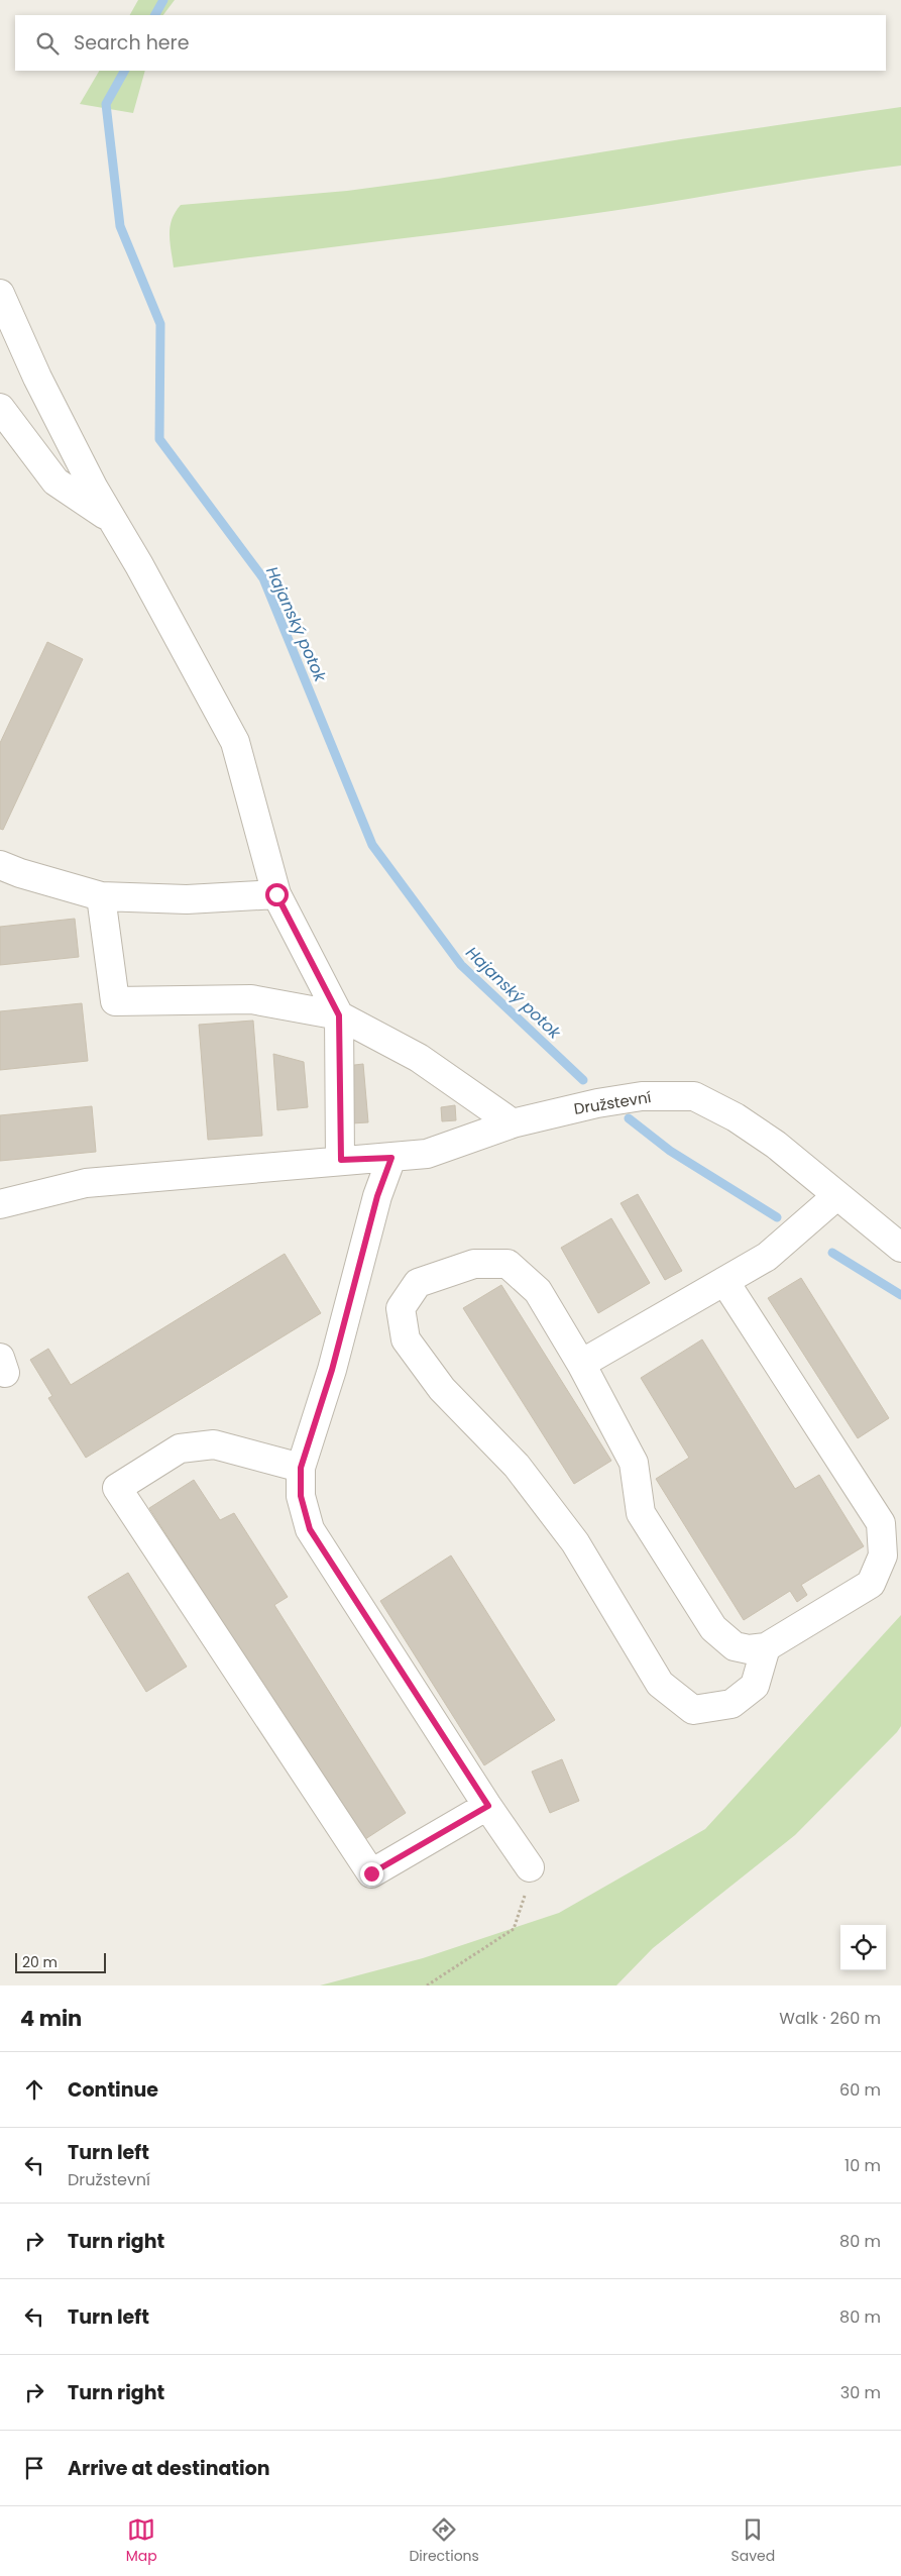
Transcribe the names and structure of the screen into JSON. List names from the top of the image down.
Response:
{
  "streets": {
    "street": ["Družstevní"]
  },
  "water": ["Hajanský potok"],
  "scale_bar": "20 m",
  "page": {
    "search": "Search here",
    "scale": "20 m",
    "heading": ["4 min", "Walk · 260 m"],
    "list": [
      ["Continue", "60 m"],
      ["Turn left", "Družstevní", "10 m"],
      ["Turn right", "80 m"],
      ["Turn left", "80 m"],
      ["Turn right", "30 m"],
      "Arrive at destination"
    ],
    "nav": ["Map", "Directions", "Saved"]
  }
}
